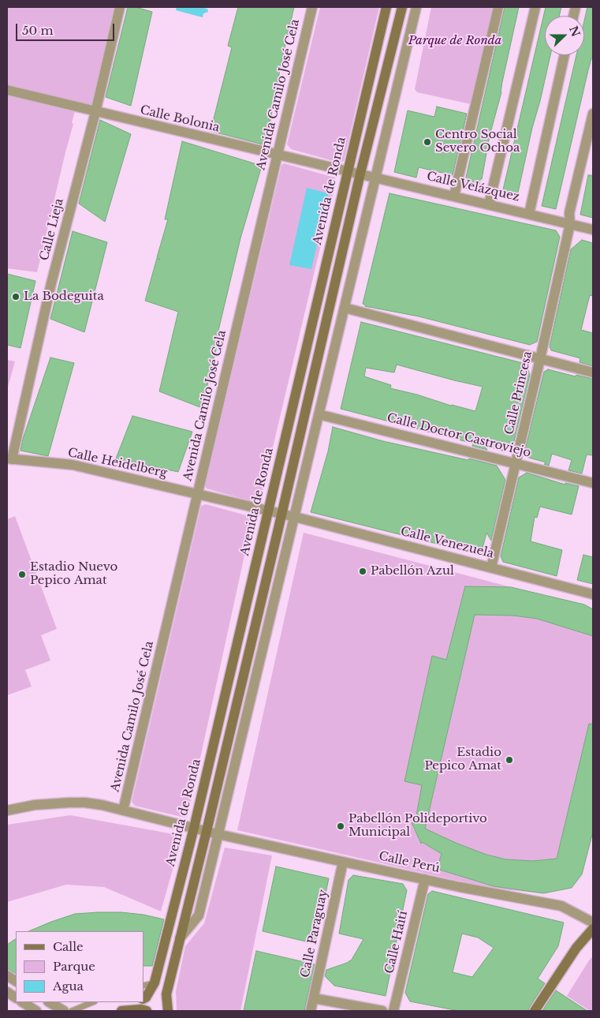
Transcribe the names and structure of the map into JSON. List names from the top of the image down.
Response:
{
  "streets": {
    "street": [
      "Avenida Camilo José Cela",
      "Calle Bolonia",
      "Calle Velázquez",
      "Avenida de Ronda",
      "Calle Lieja",
      "Calle Princesa",
      "Calle Doctor Castroviejo",
      "Calle Heidelberg",
      "Calle Venezuela",
      "Calle Perú",
      "Calle Paraguay",
      "Calle Haití"
    ]
  },
  "crossings": [
    ["Avenida Camilo José Cela", "Calle Bolonia"],
    ["Avenida Camilo José Cela", "Calle Heidelberg"],
    ["Avenida Camilo José Cela", "Calle Perú"],
    ["Calle Bolonia", "Calle Velázquez"],
    ["Calle Bolonia", "Avenida de Ronda"],
    ["Calle Bolonia", "Calle Lieja"],
    ["Calle Velázquez", "Avenida de Ronda"],
    ["Calle Velázquez", "Calle Princesa"],
    ["Avenida de Ronda", "Calle Heidelberg"],
    ["Avenida de Ronda", "Calle Perú"],
    ["Calle Lieja", "Calle Heidelberg"],
    ["Calle Princesa", "Calle Doctor Castroviejo"],
    ["Calle Princesa", "Calle Venezuela"],
    ["Calle Heidelberg", "Calle Venezuela"],
    ["Calle Perú", "Calle Paraguay"],
    ["Calle Perú", "Calle Haití"]
  ],
  "parks": ["Parque de Ronda"],
  "places": [
    "Centro Social Severo Ochoa",
    "La Bodeguita",
    "Pabellón Azul",
    "Estadio Nuevo Pepico Amat",
    "Estadio Pepico Amat",
    "Pabellón Polideportivo Municipal"
  ],
  "legend": ["Calle", "Parque", "Agua"],
  "scale_bar": "50 m",
  "north": "right"
}
